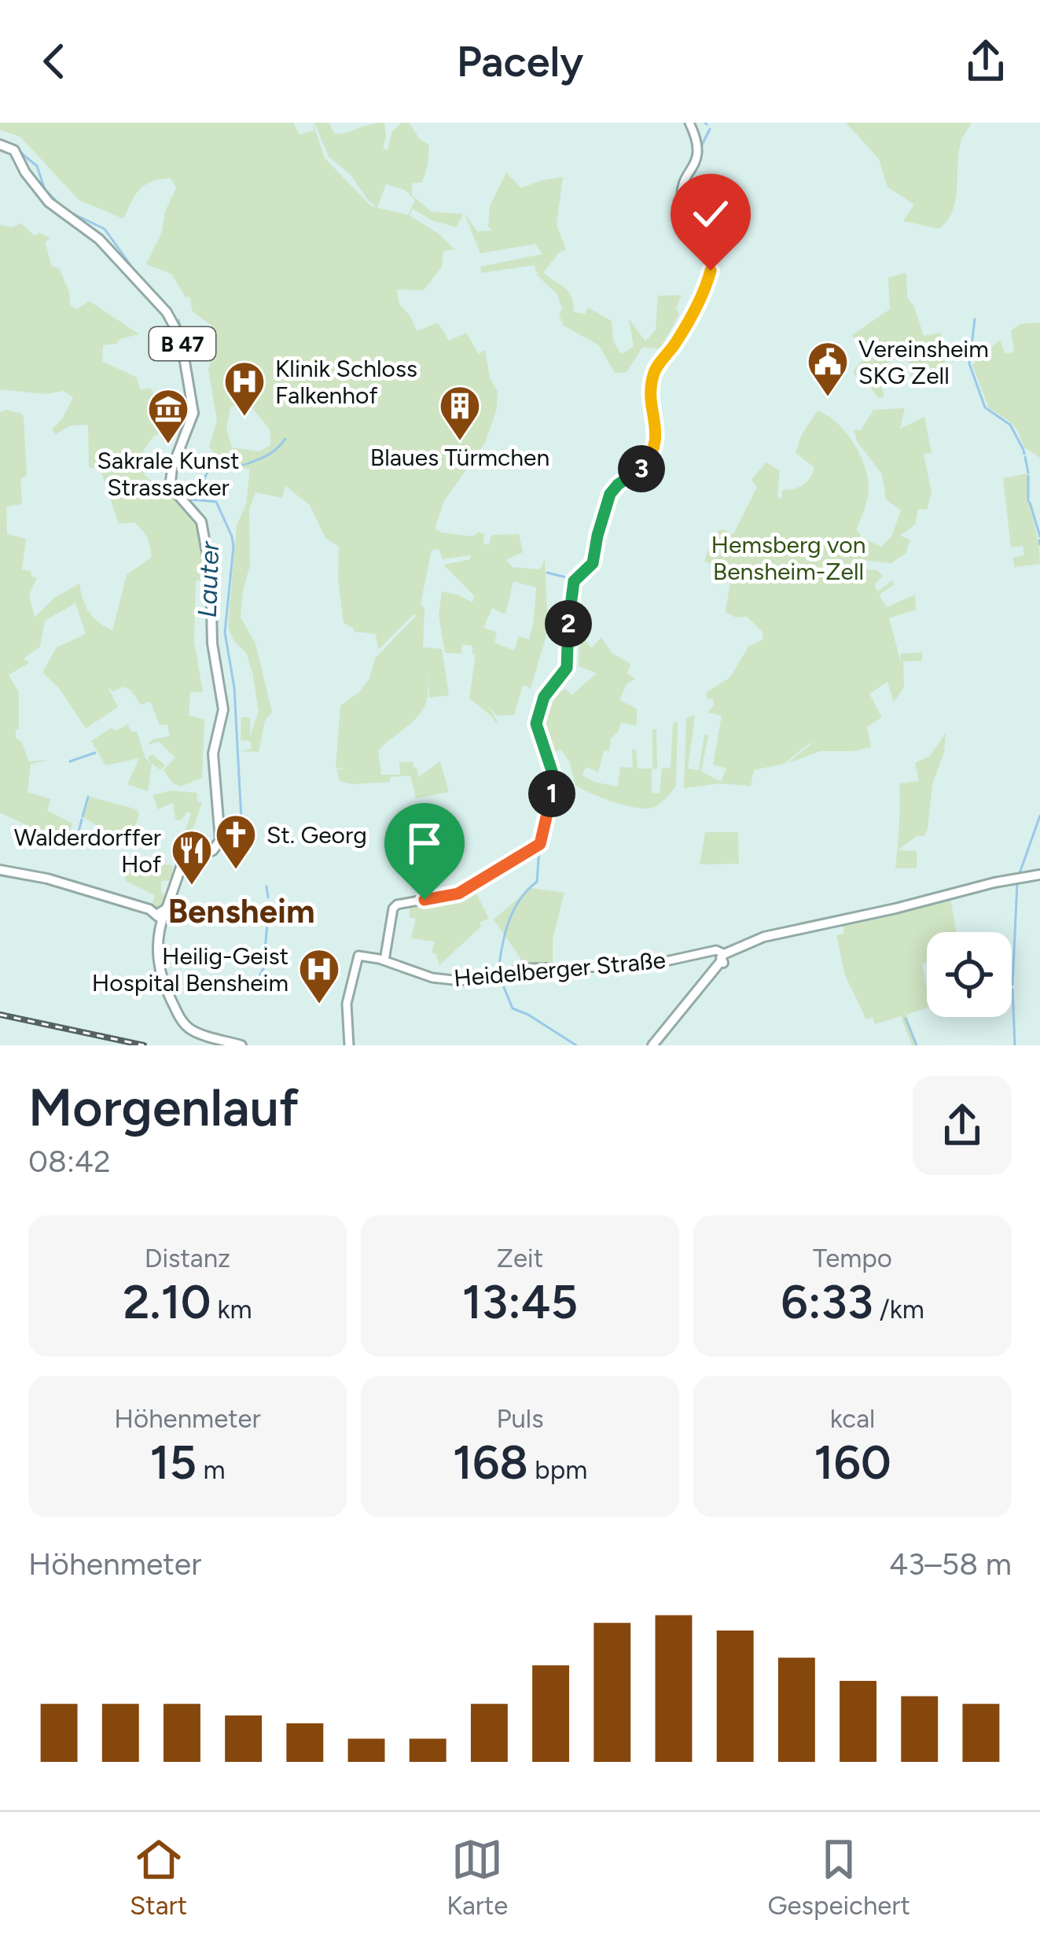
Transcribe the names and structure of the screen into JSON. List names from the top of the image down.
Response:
{
  "streets": {
    "main road": ["B 47", "Heidelberger Straße"]
  },
  "districts": ["Bensheim"],
  "water": ["Lauter"],
  "parks": ["Hemsberg von Bensheim-Zell"],
  "places": {
    "public building": ["Vereinsheim SKG Zell"],
    "hospital": ["Klinik Schloss Falkenhof", "Heilig-Geist Hospital Bensheim"],
    "building": ["Blaues Türmchen"],
    "museum": ["Sakrale Kunst Strassacker"],
    "church": ["St. Georg"],
    "restaurant": ["Walderdorffer Hof"]
  },
  "page": {
    "header": "Pacely",
    "pins": ["3", "2", "1"],
    "heading": ["Morgenlauf", "08:42"],
    "stats": [
      ["Distanz", "2.10 km"],
      ["Zeit", "13:45"],
      ["Tempo", "6:33 /km"],
      ["Höhenmeter", "15 m"],
      ["Puls", "168 bpm"],
      ["kcal", "160"]
    ],
    "chart": ["Höhenmeter", "43–58 m"],
    "tabs": ["Start", "Karte", "Gespeichert"]
  }
}
